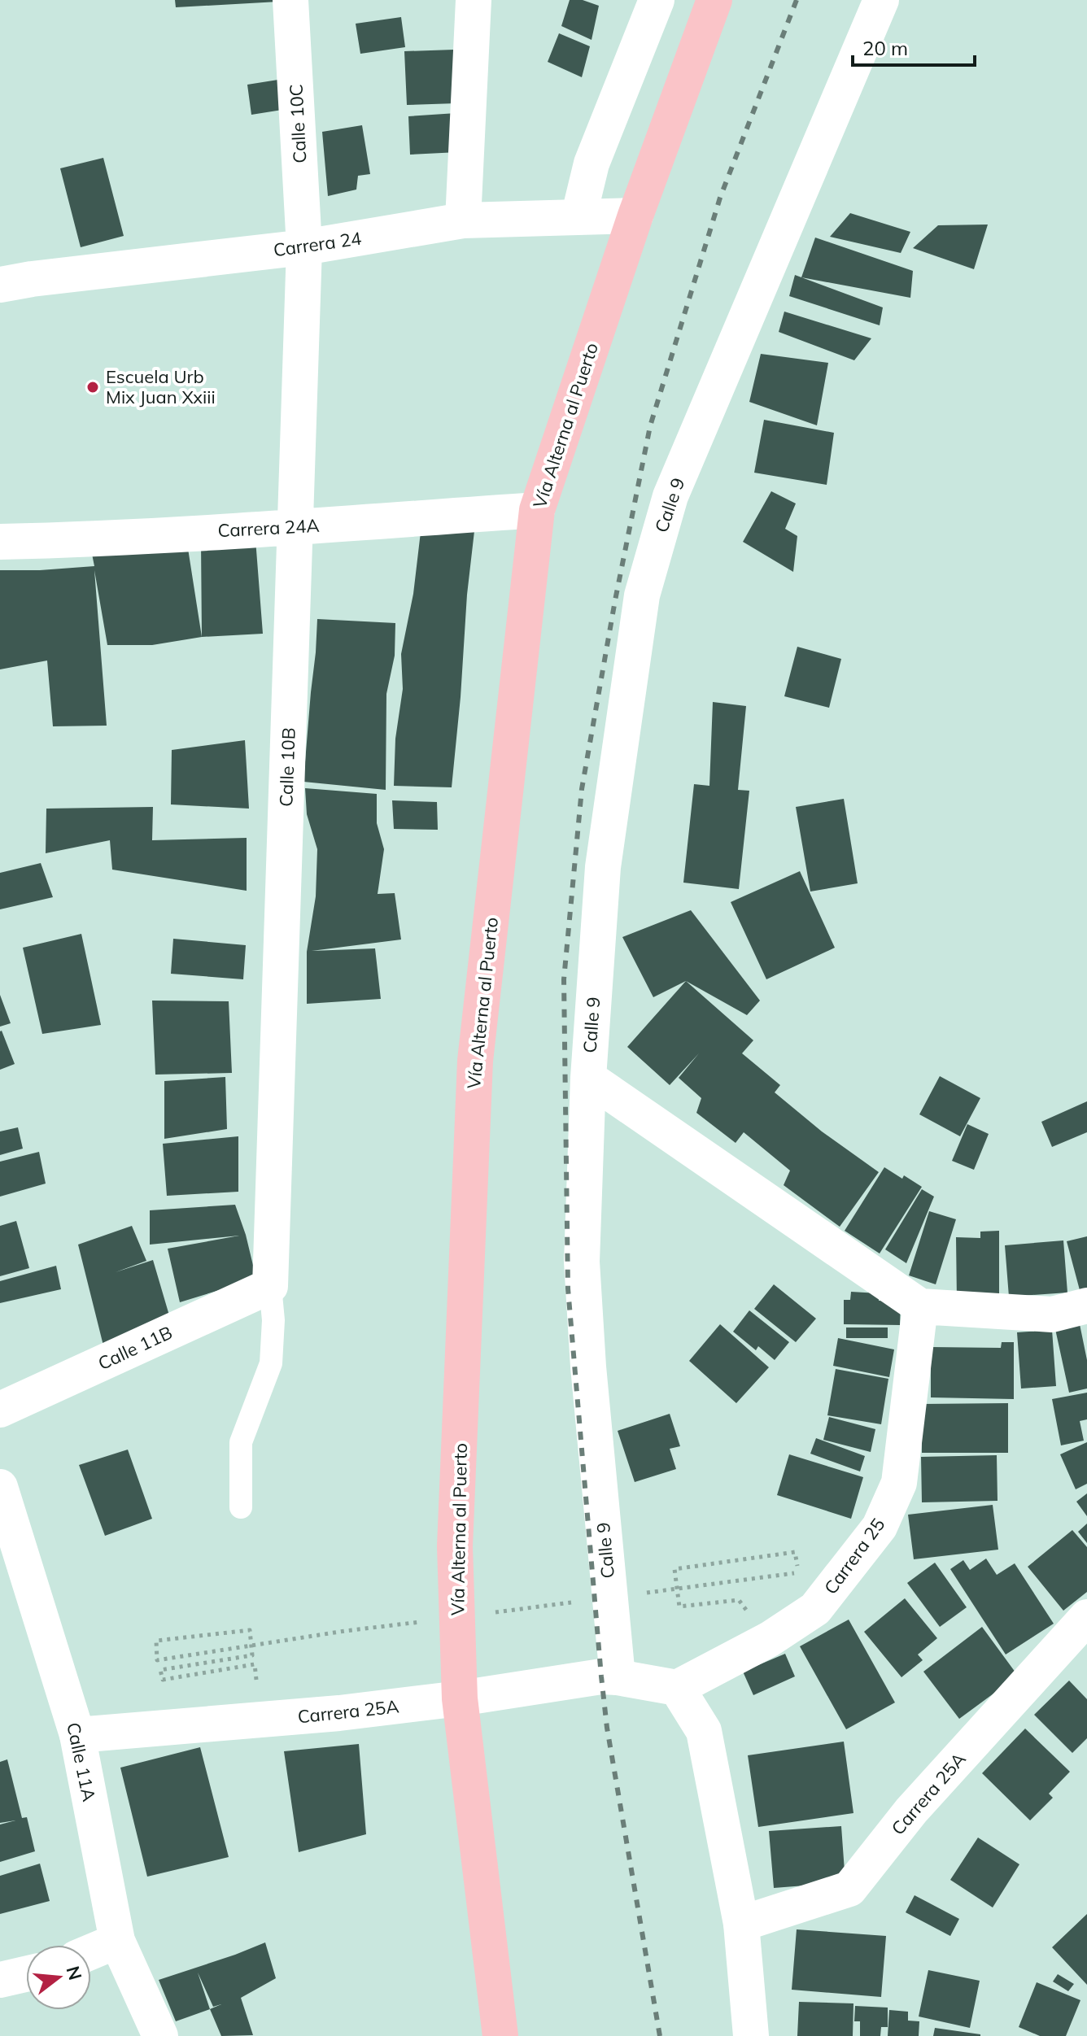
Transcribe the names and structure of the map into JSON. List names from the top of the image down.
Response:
{
  "streets": {
    "main road": ["Vía Alterna al Puerto"],
    "street": [
      "Calle 10C",
      "Carrera 24",
      "Calle 9",
      "Carrera 24A",
      "Calle 10B",
      "Calle 11B",
      "Carrera 25",
      "Carrera 25A",
      "Calle 11A"
    ]
  },
  "crossings": [
    ["Calle 10C", "Carrera 24"],
    ["Calle 10C", "Calle 10B"],
    ["Carrera 24", "Vía Alterna al Puerto"],
    ["Carrera 24", "Calle 10B"],
    ["Vía Alterna al Puerto", "Carrera 24A"],
    ["Vía Alterna al Puerto", "Carrera 25A"],
    ["Calle 9", "Carrera 25A"],
    ["Carrera 24A", "Calle 10B"],
    ["Calle 10B", "Calle 11B"],
    ["Carrera 25A", "Calle 11A"]
  ],
  "places": ["Escuela Urb Mix Juan Xxiii"],
  "scale_bar": "20 m",
  "north": "right"
}
